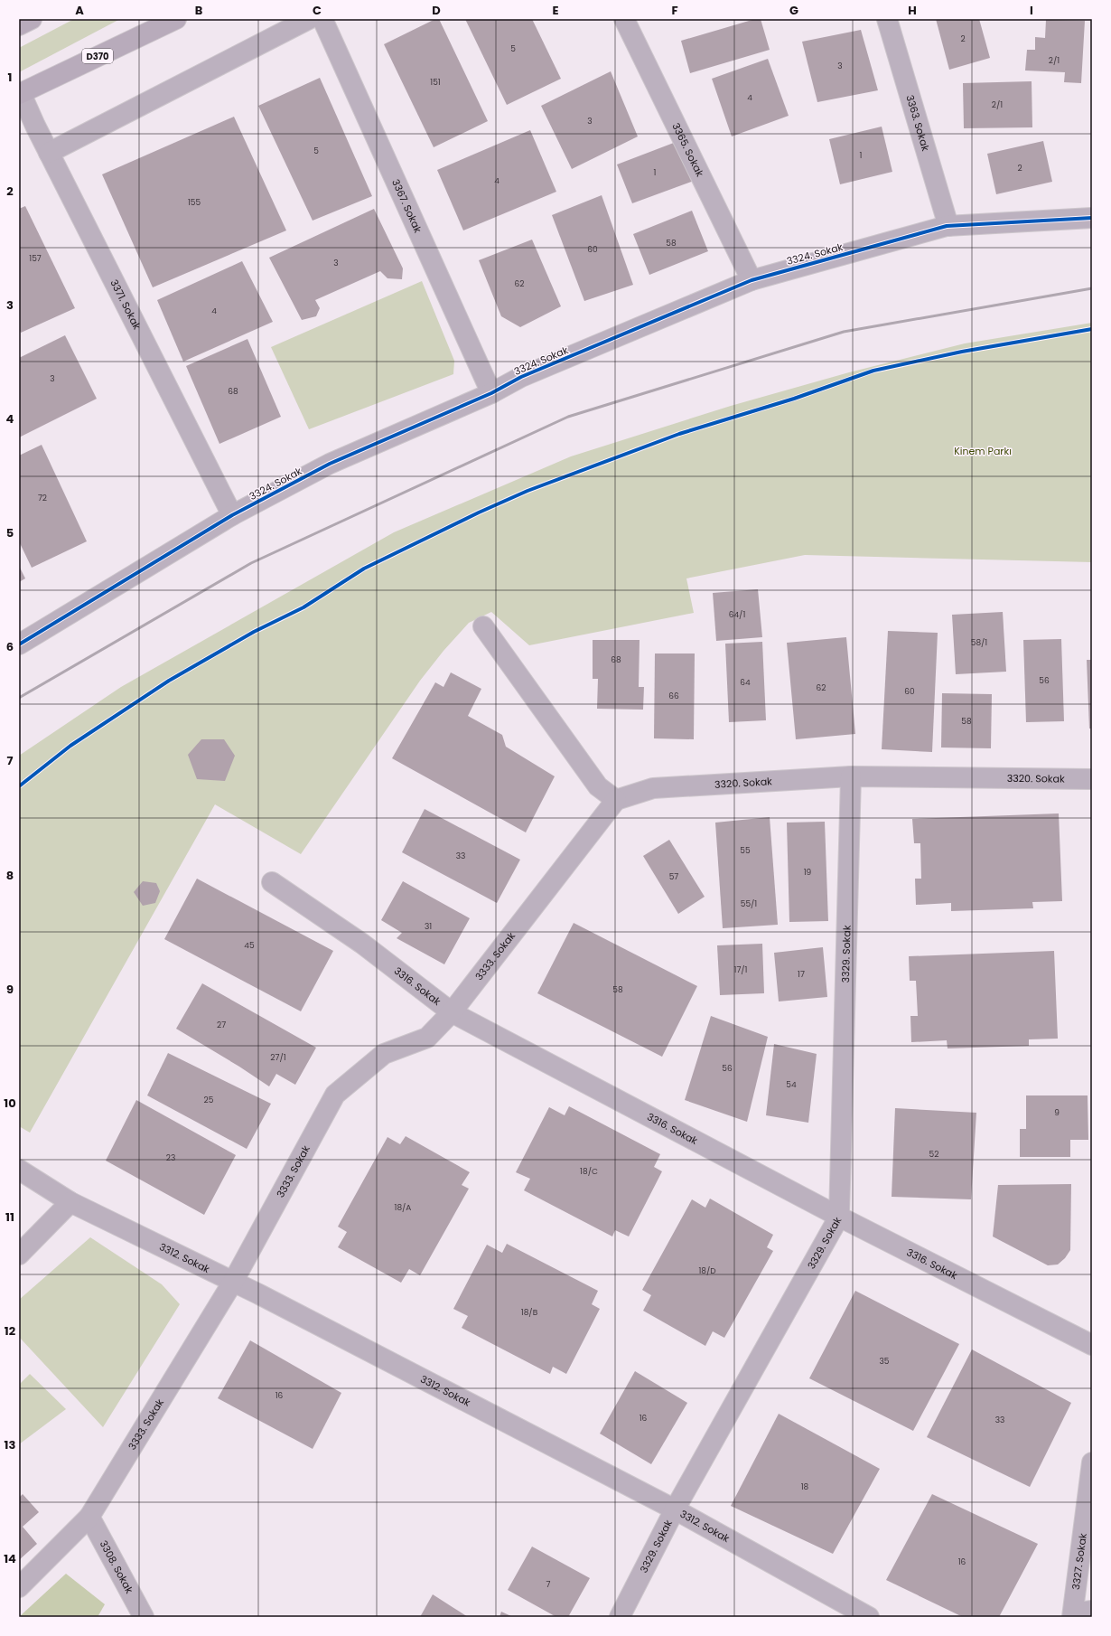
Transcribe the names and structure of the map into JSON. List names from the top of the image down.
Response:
{
  "streets": {
    "highway": ["D370"],
    "street": [
      "3363. Sokak",
      "3365. Sokak",
      "3367. Sokak",
      "3324. Sokak",
      "3371. Sokak",
      "3320. Sokak",
      "3329. Sokak",
      "3333. Sokak",
      "3316. Sokak",
      "3312. Sokak",
      "3327. Sokak",
      "3308. Sokak"
    ]
  },
  "crossings": [
    ["D370", "3371. Sokak"],
    ["3363. Sokak", "3324. Sokak"],
    ["3365. Sokak", "3324. Sokak"],
    ["3367. Sokak", "3324. Sokak"],
    ["3324. Sokak", "3371. Sokak"],
    ["3320. Sokak", "3329. Sokak"],
    ["3320. Sokak", "3333. Sokak"],
    ["3329. Sokak", "3316. Sokak"],
    ["3329. Sokak", "3312. Sokak"],
    ["3333. Sokak", "3316. Sokak"],
    ["3333. Sokak", "3312. Sokak"],
    ["3333. Sokak", "3308. Sokak"]
  ],
  "parks": ["Kinem Parkı"],
  "house_numbers": [
    "2",
    "5",
    "2/1",
    "3",
    "151",
    "4",
    "2/1",
    "3",
    "5",
    "1",
    "2",
    "1",
    "4",
    "155",
    "58",
    "60",
    "157",
    "3",
    "62",
    "4",
    "3",
    "68",
    "72",
    "64/1",
    "58/1",
    "68",
    "56",
    "64",
    "62",
    "60",
    "66",
    "58",
    "55",
    "33",
    "19",
    "57",
    "55/1",
    "31",
    "45",
    "17/1",
    "17",
    "58",
    "27",
    "27/1",
    "56",
    "54",
    "25",
    "9",
    "52",
    "23",
    "18/C",
    "18/A",
    "18/D",
    "18/B",
    "35",
    "16",
    "16",
    "33",
    "18",
    "16",
    "7"
  ],
  "grid": {
    "columns": [
      "A",
      "B",
      "C",
      "D",
      "E",
      "F",
      "G",
      "H",
      "I"
    ],
    "rows": [
      "1",
      "2",
      "3",
      "4",
      "5",
      "6",
      "7",
      "8",
      "9",
      "10",
      "11",
      "12",
      "13",
      "14"
    ]
  }
}
